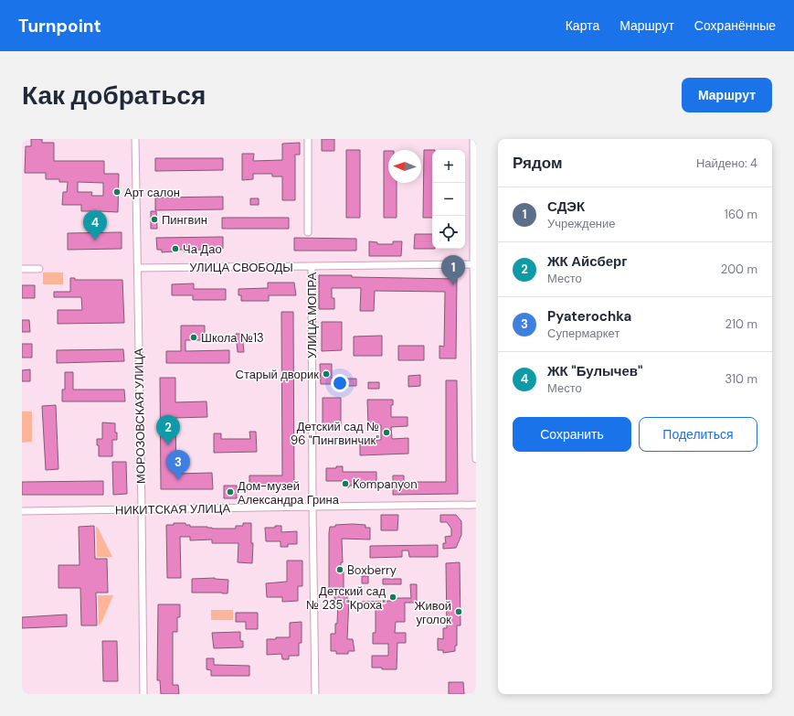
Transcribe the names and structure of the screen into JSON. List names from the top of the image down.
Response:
{
  "streets": {
    "street": [
      "УЛИЦА СВОБОДЫ",
      "УЛИЦА МОПРА",
      "МОРОЗОВСКАЯ УЛИЦА",
      "НИКИТСКАЯ УЛИЦА"
    ]
  },
  "crossings": [
    ["УЛИЦА СВОБОДЫ", "УЛИЦА МОПРА"],
    ["УЛИЦА СВОБОДЫ", "МОРОЗОВСКАЯ УЛИЦА"],
    ["УЛИЦА МОПРА", "НИКИТСКАЯ УЛИЦА"],
    ["МОРОЗОВСКАЯ УЛИЦА", "НИКИТСКАЯ УЛИЦА"]
  ],
  "places": [
    "Арт салон",
    "Пингвин",
    "Ча Дао",
    "Школа №13",
    "Старый дворик",
    "Детский сад № 96 \"Пингвинчик\"",
    "Kompanyon",
    "Дом-музей Александра Грина",
    "Boxberry",
    "Детский сад № 235 \"Кроха\"",
    "Живой уголок"
  ],
  "north": "left",
  "page": {
    "header": "Turnpoint",
    "nav": ["Карта", "Маршрут", "Сохранённые"],
    "buttons": [
      "Маршрут",
      ["Сохранить", "Поделиться"]
    ],
    "title": "Как добраться",
    "heading": ["Рядом", "Найдено: 4"],
    "map_buttons": ["+", "−"],
    "list": [
      {
        "mark": "1",
        "name": "СДЭК",
        "note": "Учреждение",
        "value": "160 m"
      },
      {
        "mark": "2",
        "name": "ЖК Айсберг",
        "note": "Место",
        "value": "200 m"
      },
      {
        "mark": "3",
        "name": "Pyaterochka",
        "note": "Супермаркет",
        "value": "210 m"
      },
      {
        "mark": "4",
        "name": "ЖК \"Булычев\"",
        "note": "Место",
        "value": "310 m"
      }
    ],
    "pins": [
      "4",
      "1",
      "2",
      "3"
    ]
  }
}
